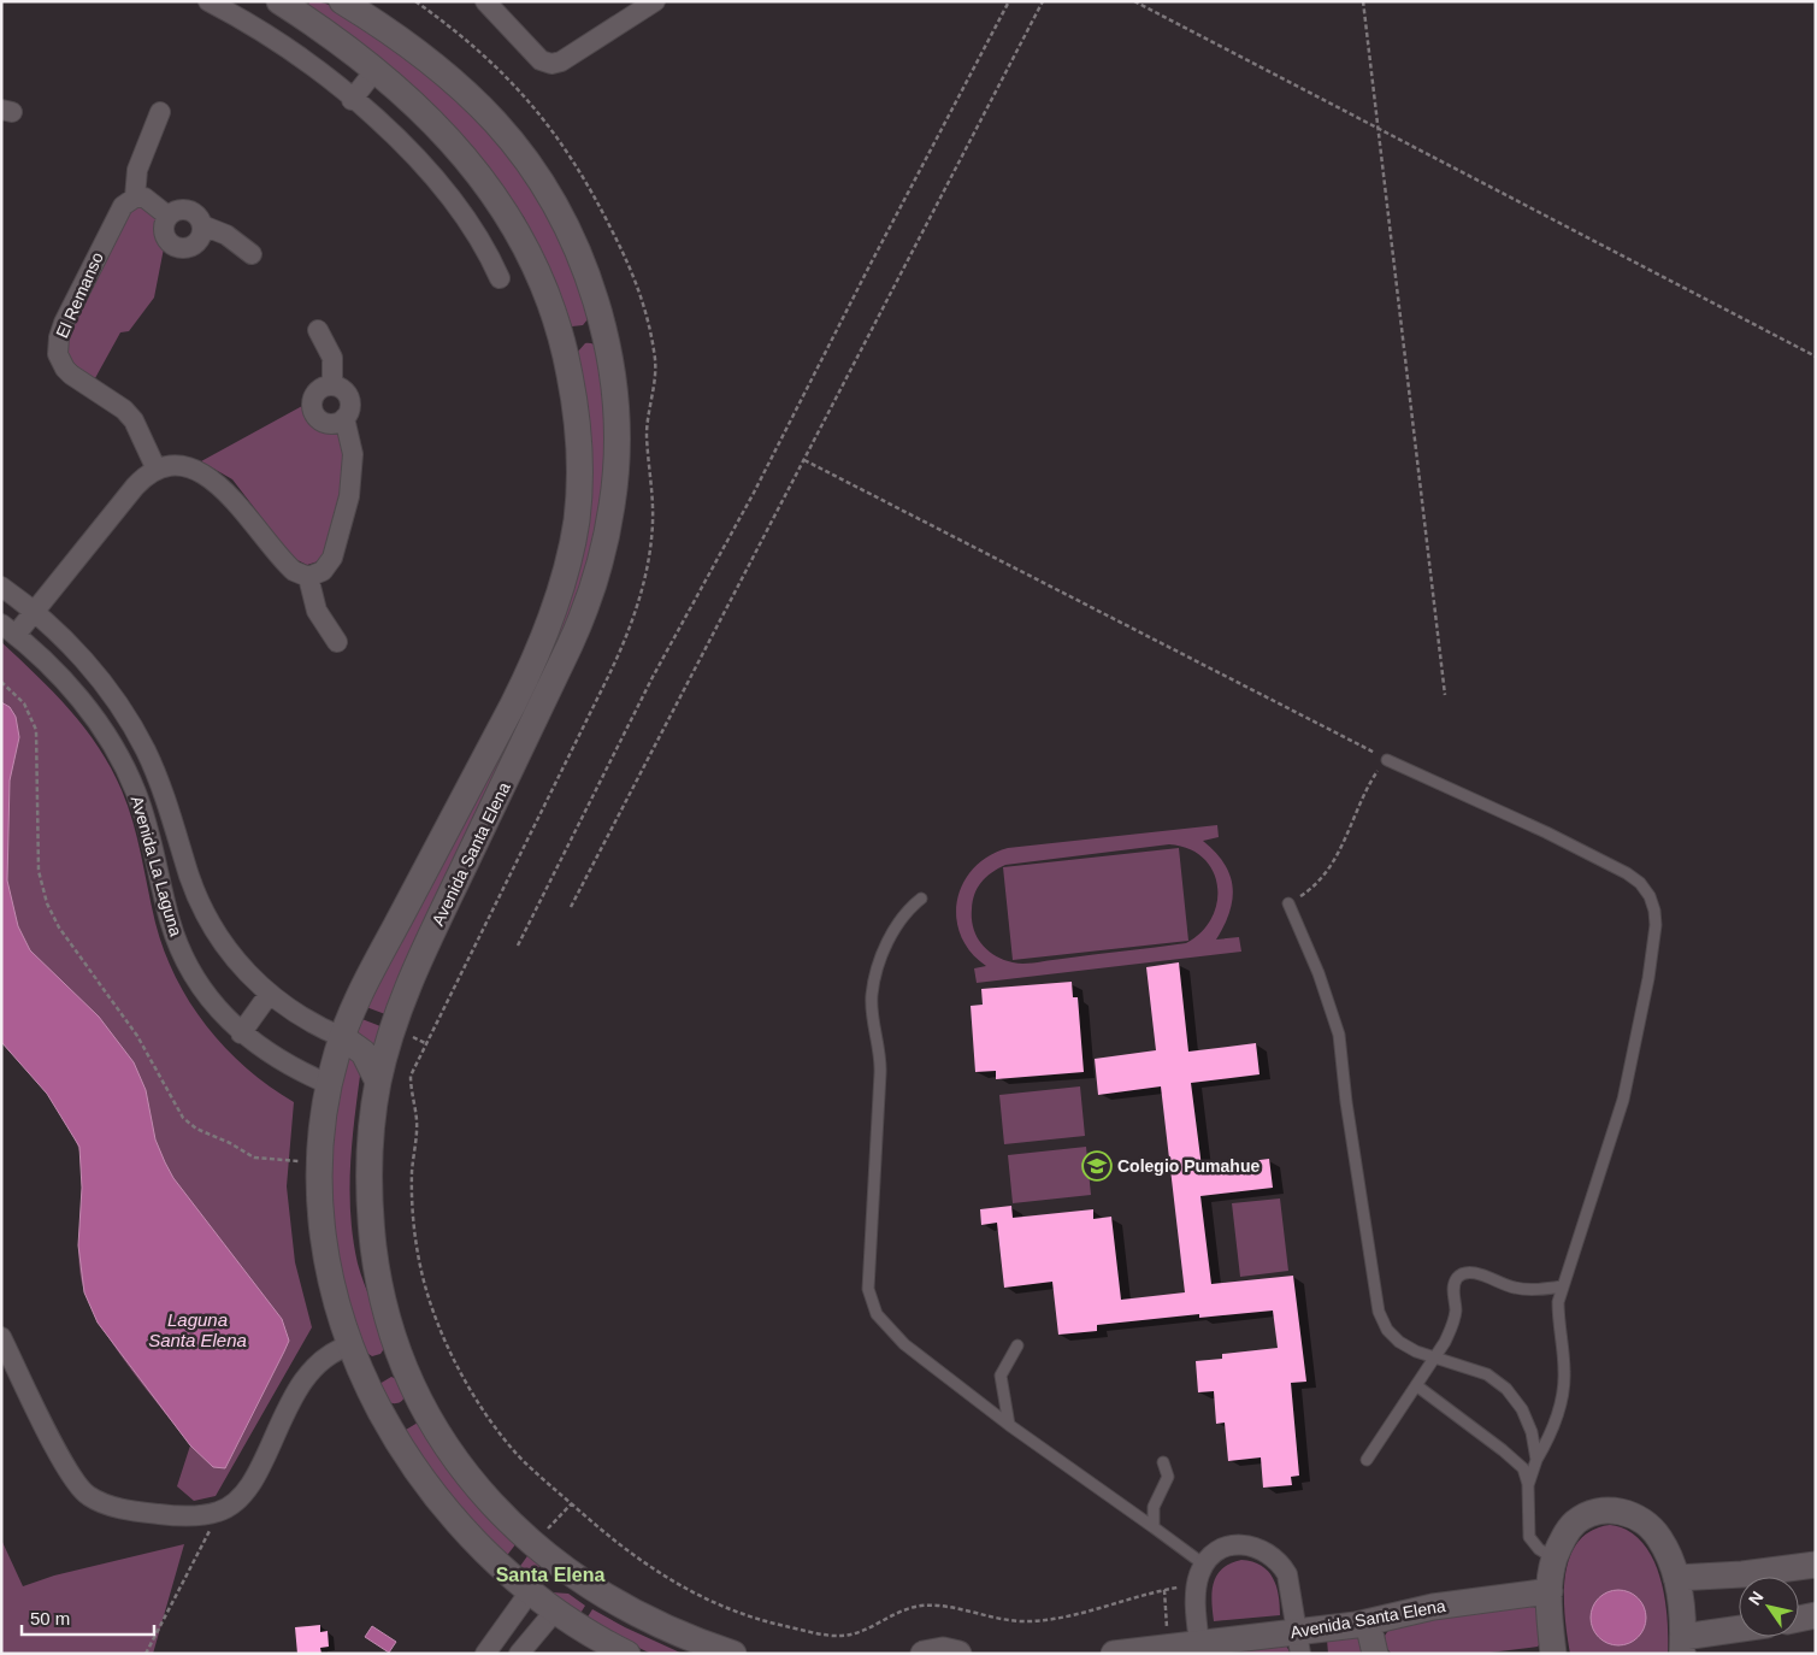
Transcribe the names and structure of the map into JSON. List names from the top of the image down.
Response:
{
  "streets": {
    "street": ["El Remanso", "Avenida Santa Elena", "Avenida La Laguna"]
  },
  "crossings": [
    ["Avenida Santa Elena", "Avenida La Laguna"]
  ],
  "districts": ["Santa Elena"],
  "water": ["Laguna Santa Elena"],
  "places": {
    "school or university": ["Colegio Pumahue"]
  },
  "scale_bar": "50 m",
  "north": "top left"
}
